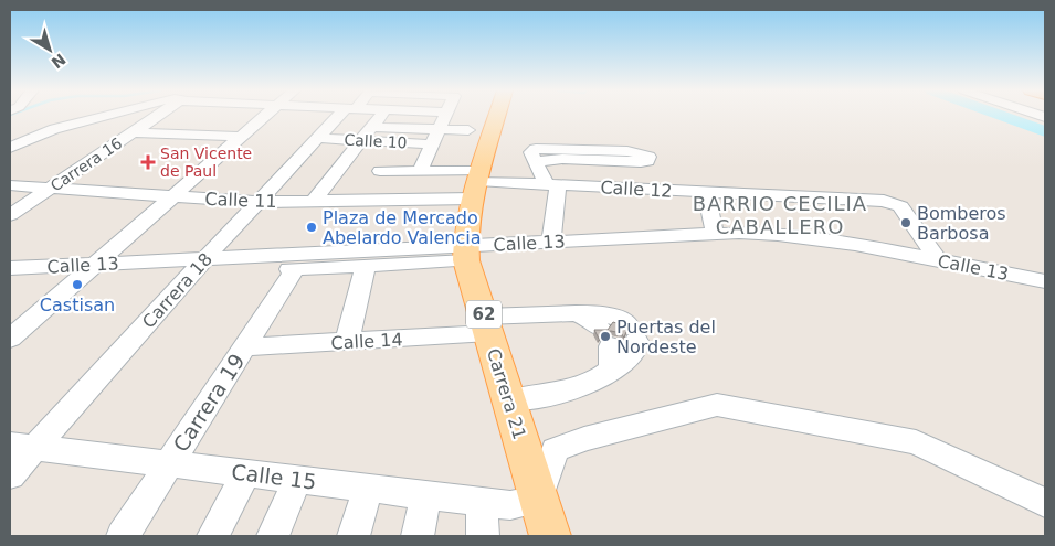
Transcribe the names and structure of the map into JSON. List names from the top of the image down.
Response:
{
  "streets": {
    "main road": ["62", "Carrera 21"],
    "street": [
      "Calle 10",
      "Carrera 16",
      "Calle 12",
      "Calle 11",
      "Calle 13",
      "Carrera 18",
      "Calle 14",
      "Carrera 19",
      "Calle 15"
    ]
  },
  "crossings": [
    ["Calle 10", "Carrera 18"],
    ["Carrera 16", "Calle 11"],
    ["Calle 12", "Calle 11"],
    ["Calle 12", "Calle 13"],
    ["Calle 12", "Carrera 21"],
    ["Calle 11", "Carrera 18"],
    ["Calle 11", "Carrera 21"],
    ["Calle 13", "Carrera 18"],
    ["Calle 13", "Carrera 21"],
    ["Calle 13", "Carrera 19"],
    ["Carrera 18", "Calle 15"],
    ["Calle 14", "Carrera 21"],
    ["Calle 14", "Carrera 19"],
    ["Carrera 21", "Calle 15"],
    ["Carrera 19", "Calle 15"]
  ],
  "districts": ["BARRIO CECILIA CABALLERO"],
  "places": {
    "health": ["San Vicente de Paul"],
    "other": [
      "Bomberos Barbosa",
      "Plaza de Mercado Abelardo Valencia",
      "Castisan",
      "Puertas del Nordeste"
    ]
  },
  "north": "bottom right"
}
